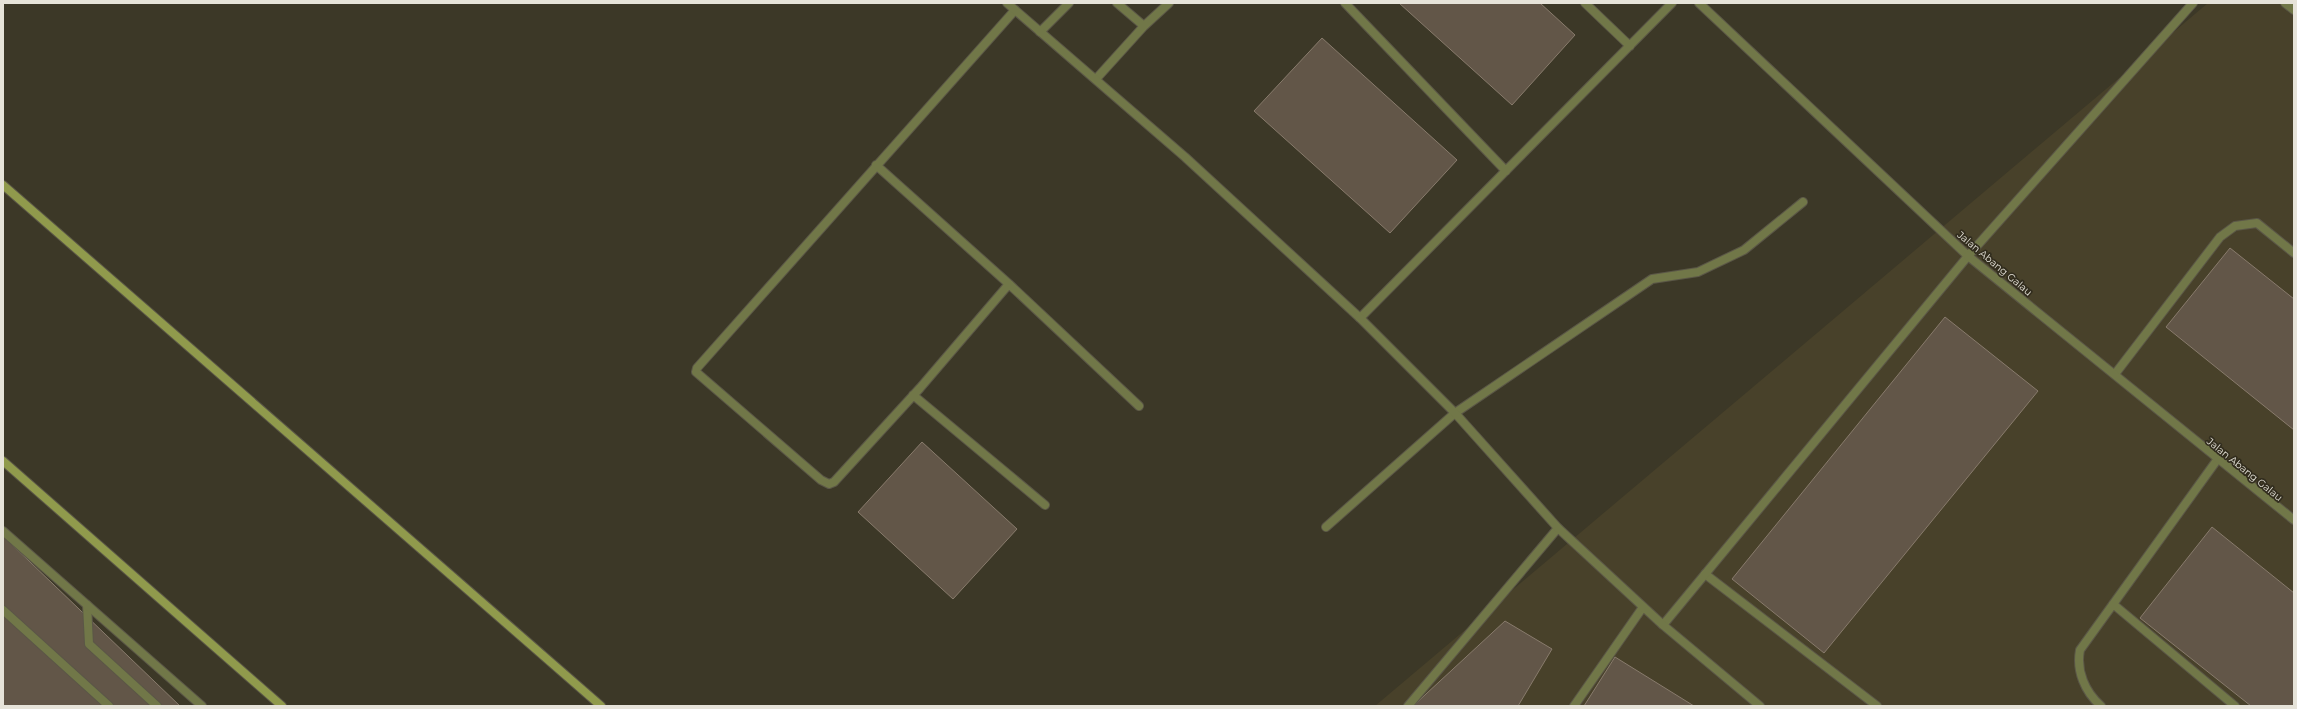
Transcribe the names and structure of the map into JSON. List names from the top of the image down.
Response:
{
  "streets": {
    "street": ["Jalan Abang Galau"]
  }
}
